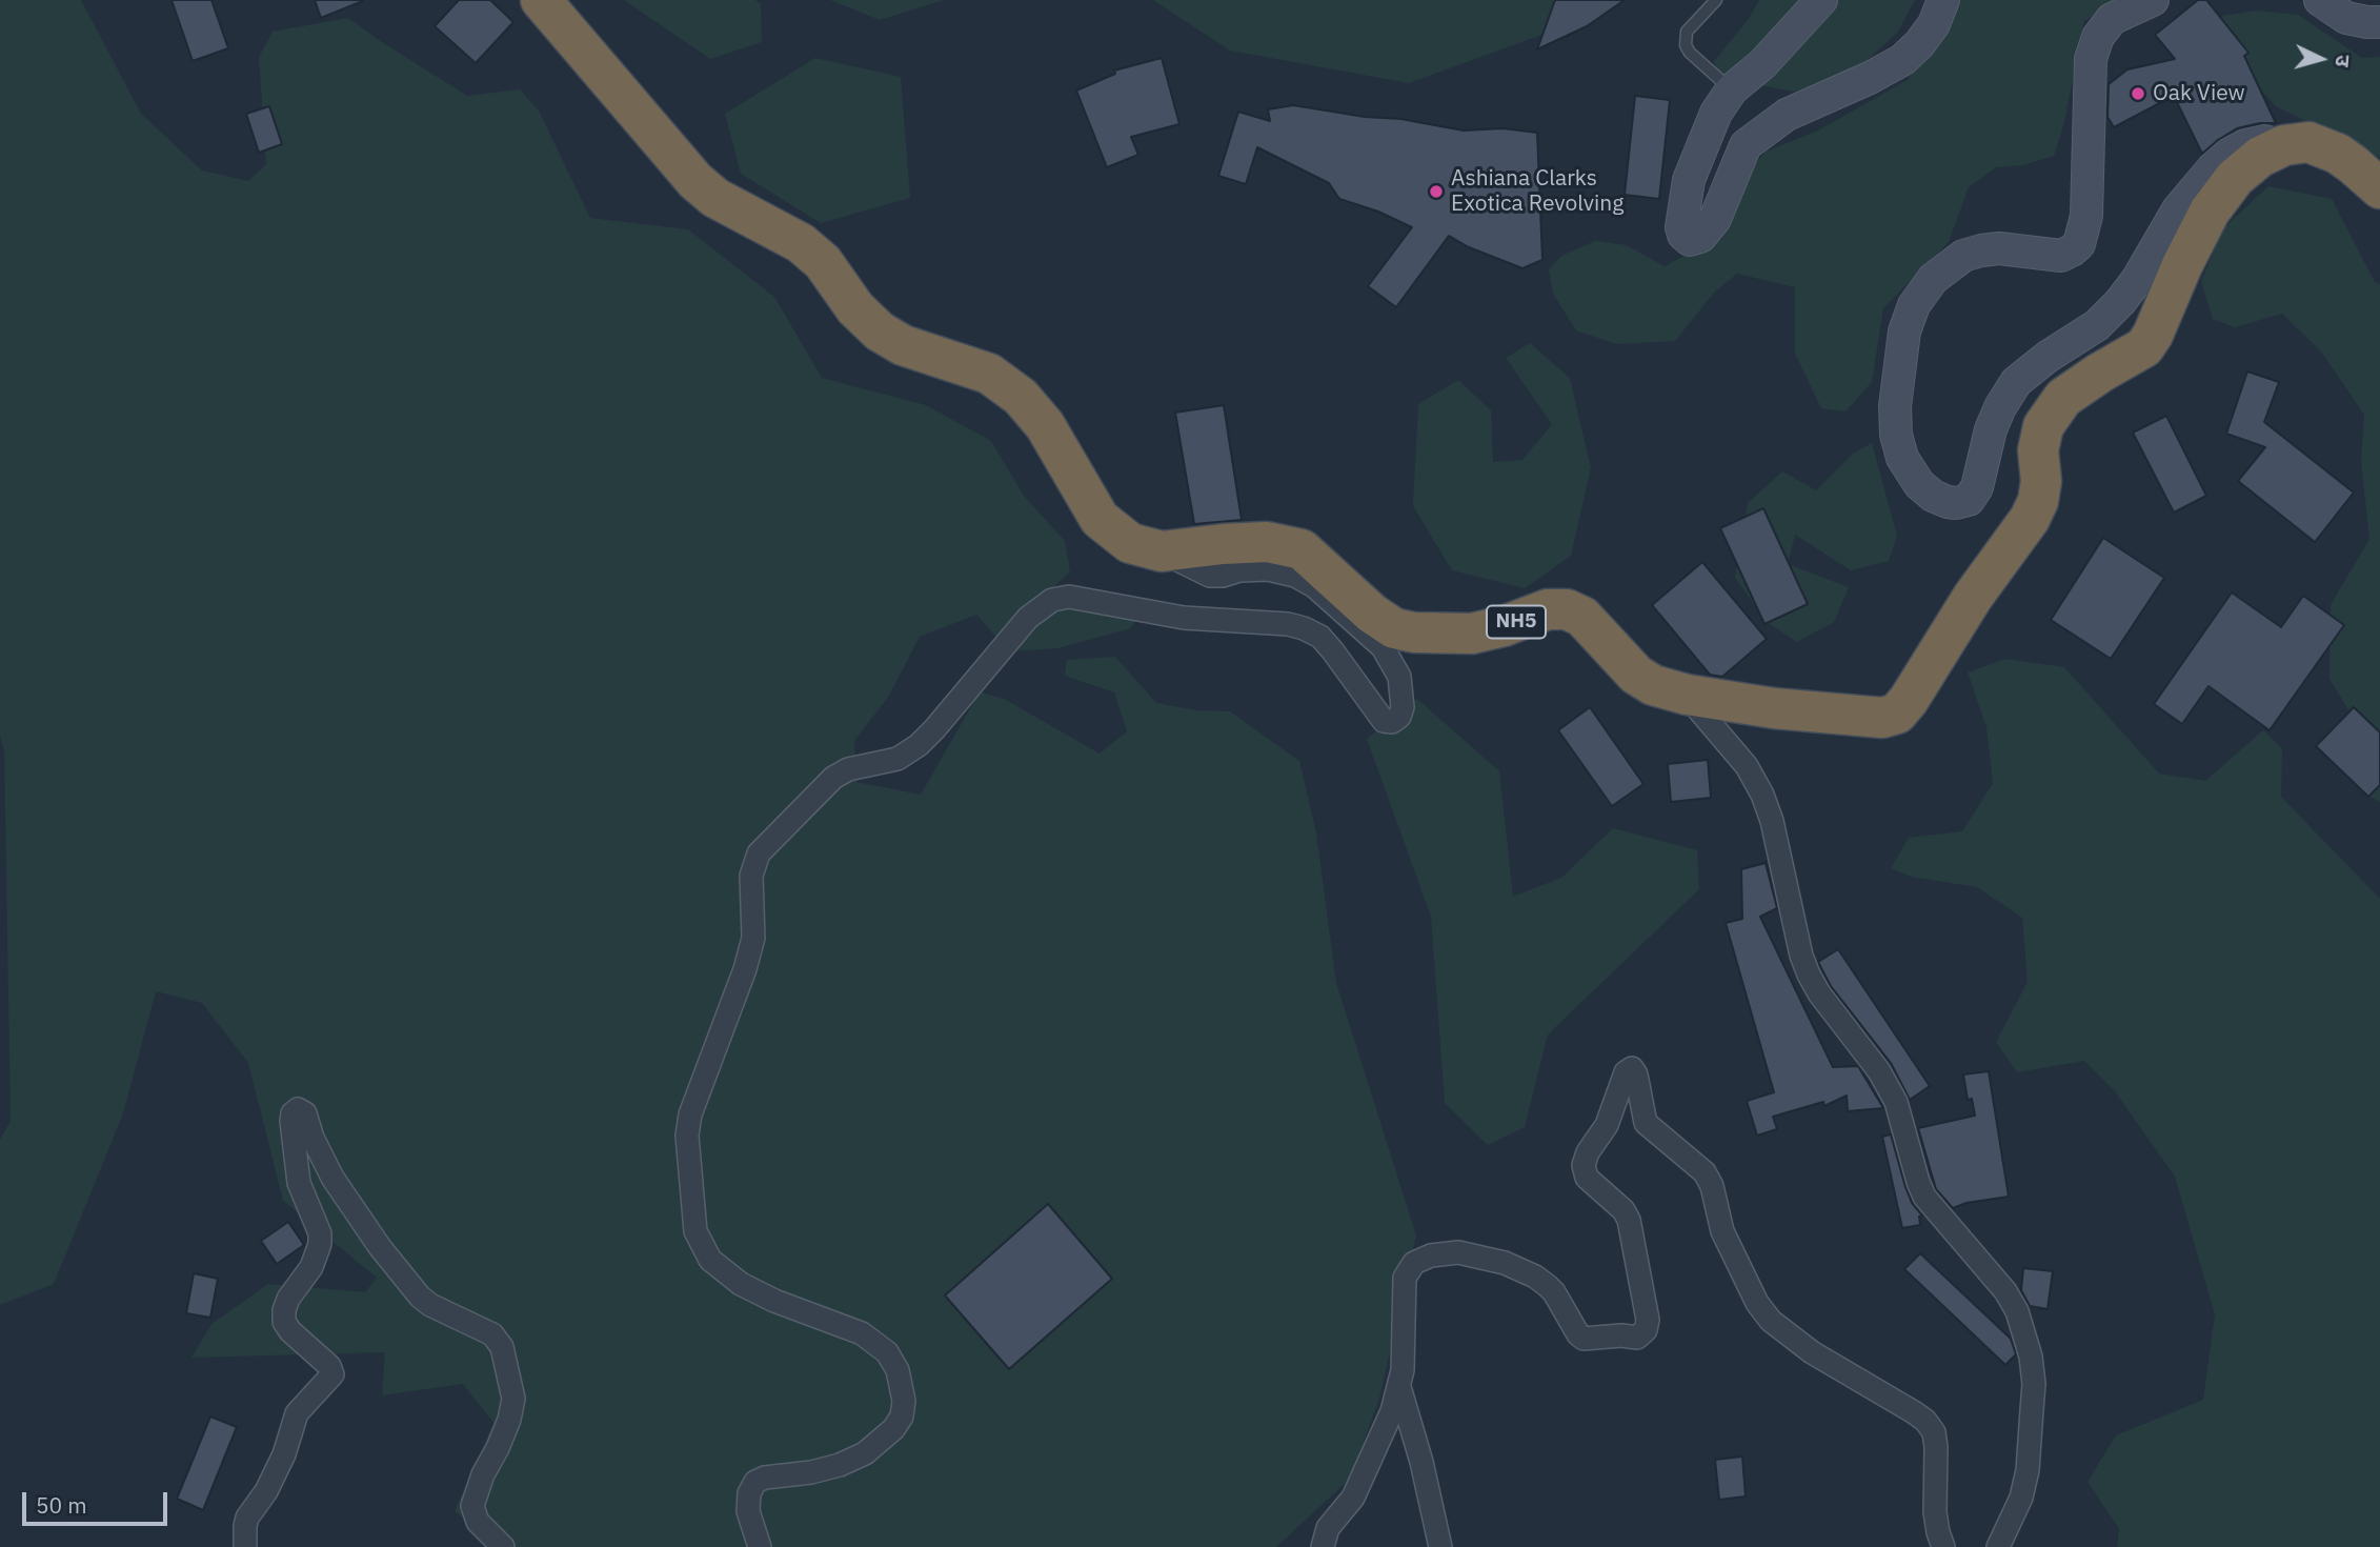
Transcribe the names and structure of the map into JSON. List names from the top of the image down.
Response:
{
  "streets": {
    "highway": ["NH5"]
  },
  "places": ["Oak View", "Ashiana Clarks Exotica Revolving"],
  "scale_bar": "50 m",
  "north": "right"
}
